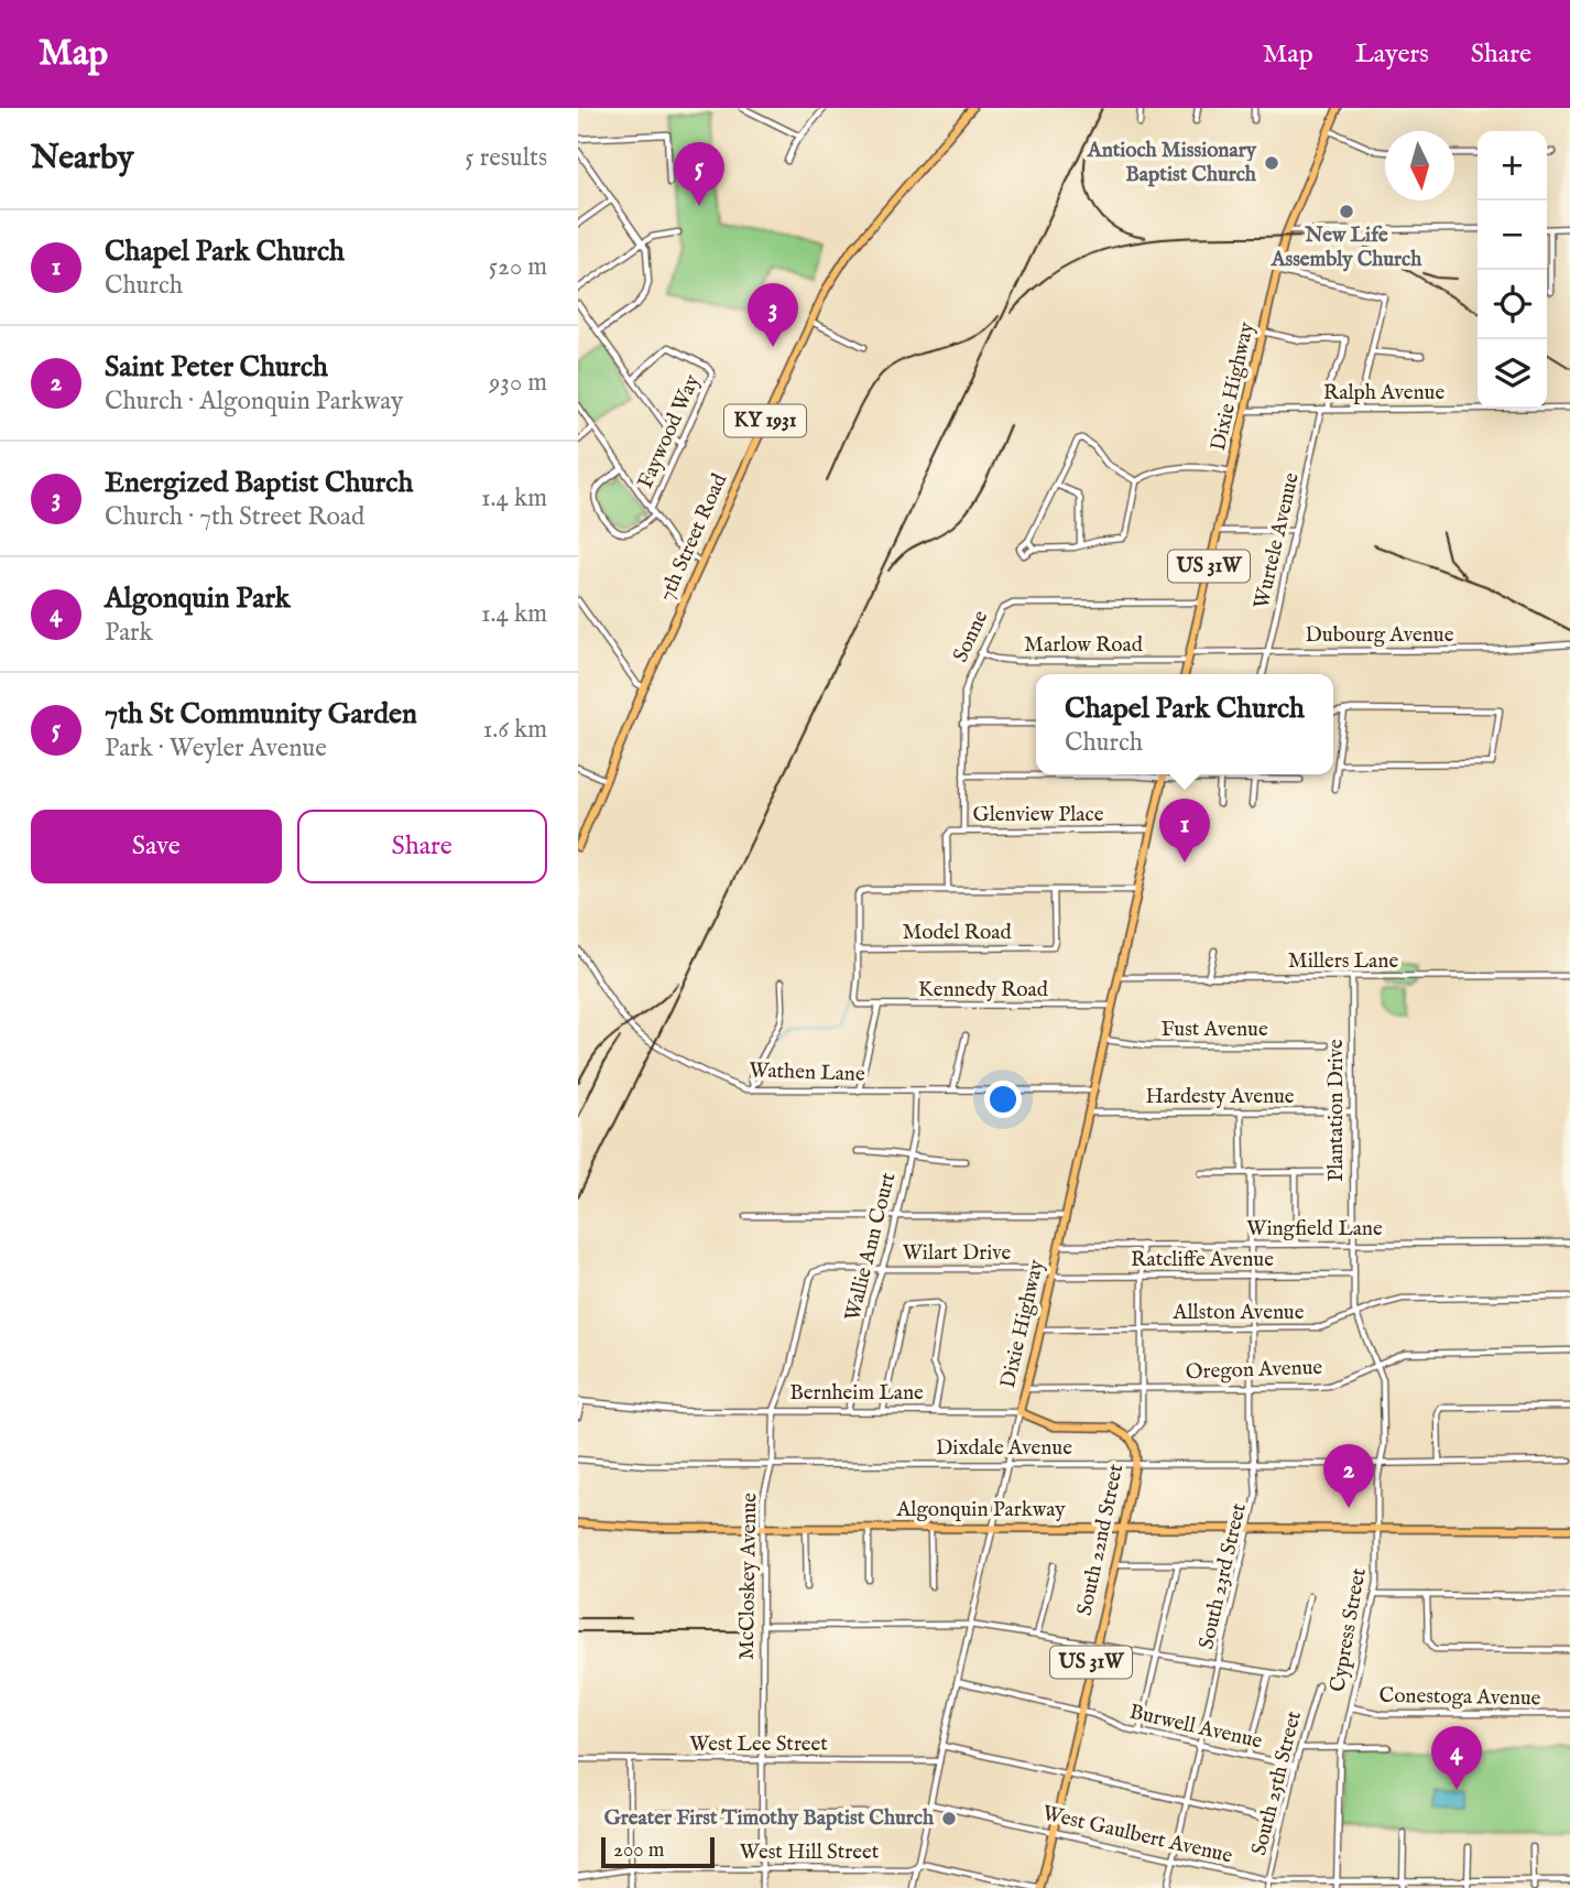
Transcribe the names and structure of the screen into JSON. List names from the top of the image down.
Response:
{
  "streets": {
    "main road": [
      "Dixie Highway",
      "KY 1931",
      "7th Street Road",
      "US 31W",
      "Bernheim Lane",
      "Algonquin Parkway",
      "South 22nd Street"
    ],
    "street": [
      "Ralph Avenue",
      "Faywood Way",
      "Wurtele Avenue",
      "Dubourg Avenue",
      "Sonne",
      "Marlow Road",
      "Glenview Place",
      "Model Road",
      "Millers Lane",
      "Kennedy Road",
      "Fust Avenue",
      "Wathen Lane",
      "Hardesty Avenue",
      "Plantation Drive",
      "Wingfield Lane",
      "Wallie Ann Court",
      "Wilart Drive",
      "Ratcliffe Avenue",
      "Allston Avenue",
      "Oregon Avenue",
      "Dixdale Avenue",
      "McCloskey Avenue",
      "South 23rd Street",
      "Cypress Street",
      "Conestoga Avenue",
      "Burwell Avenue",
      "West Lee Street",
      "South 25th Street",
      "West Gaulbert Avenue",
      "West Hill Street"
    ]
  },
  "crossings": [
    ["Dixie Highway", "Ralph Avenue"],
    ["Dixie Highway", "Wurtele Avenue"],
    ["Dixie Highway", "Dubourg Avenue"],
    ["Dixie Highway", "Sonne"],
    ["Dixie Highway", "Marlow Road"],
    ["Dixie Highway", "Glenview Place"],
    ["Dixie Highway", "Millers Lane"],
    ["Dixie Highway", "Kennedy Road"],
    ["Dixie Highway", "Fust Avenue"],
    ["Dixie Highway", "Wathen Lane"],
    ["Dixie Highway", "Hardesty Avenue"],
    ["Dixie Highway", "Wingfield Lane"],
    ["Dixie Highway", "Wilart Drive"],
    ["Dixie Highway", "Ratcliffe Avenue"],
    ["Dixie Highway", "Allston Avenue"],
    ["Dixie Highway", "Oregon Avenue"],
    ["Dixie Highway", "Bernheim Lane"],
    ["Dixie Highway", "Dixdale Avenue"],
    ["Dixie Highway", "Algonquin Parkway"],
    ["Dixie Highway", "Burwell Avenue"],
    ["Dixie Highway", "West Lee Street"],
    ["Dixie Highway", "West Gaulbert Avenue"],
    ["Dixie Highway", "West Hill Street"],
    ["Ralph Avenue", "Wurtele Avenue"],
    ["Wurtele Avenue", "Dubourg Avenue"],
    ["Dubourg Avenue", "Marlow Road"],
    ["Sonne", "Marlow Road"],
    ["Sonne", "Glenview Place"],
    ["Model Road", "Kennedy Road"],
    ["Millers Lane", "Plantation Drive"],
    ["Wathen Lane", "Wallie Ann Court"],
    ["Hardesty Avenue", "Plantation Drive"],
    ["Plantation Drive", "Wingfield Lane"],
    ["Plantation Drive", "Cypress Street"],
    ["Wingfield Lane", "South 22nd Street"],
    ["Wingfield Lane", "South 23rd Street"],
    ["Wingfield Lane", "Cypress Street"],
    ["Wallie Ann Court", "Wilart Drive"],
    ["Wallie Ann Court", "Bernheim Lane"],
    ["Wilart Drive", "Ratcliffe Avenue"],
    ["Wilart Drive", "McCloskey Avenue"],
    ["Ratcliffe Avenue", "South 22nd Street"],
    ["Ratcliffe Avenue", "South 23rd Street"],
    ["Ratcliffe Avenue", "Cypress Street"],
    ["Allston Avenue", "South 22nd Street"],
    ["Allston Avenue", "South 23rd Street"],
    ["Allston Avenue", "Cypress Street"],
    ["Oregon Avenue", "South 22nd Street"],
    ["Oregon Avenue", "South 23rd Street"],
    ["Oregon Avenue", "Cypress Street"],
    ["Bernheim Lane", "South 22nd Street"],
    ["Bernheim Lane", "McCloskey Avenue"],
    ["Dixdale Avenue", "South 22nd Street"],
    ["Dixdale Avenue", "McCloskey Avenue"],
    ["Dixdale Avenue", "South 23rd Street"],
    ["Dixdale Avenue", "Cypress Street"],
    ["Algonquin Parkway", "South 22nd Street"],
    ["Algonquin Parkway", "McCloskey Avenue"],
    ["Algonquin Parkway", "South 23rd Street"],
    ["Algonquin Parkway", "Cypress Street"],
    ["South 22nd Street", "Burwell Avenue"],
    ["South 22nd Street", "West Gaulbert Avenue"],
    ["South 22nd Street", "West Hill Street"],
    ["McCloskey Avenue", "West Lee Street"],
    ["McCloskey Avenue", "West Hill Street"],
    ["South 23rd Street", "Burwell Avenue"],
    ["South 23rd Street", "West Gaulbert Avenue"],
    ["Cypress Street", "Conestoga Avenue"],
    ["Cypress Street", "West Gaulbert Avenue"],
    ["Burwell Avenue", "South 25th Street"],
    ["South 25th Street", "West Gaulbert Avenue"]
  ],
  "places": ["Antioch Missionary Baptist Church", "New Life Assembly Church", "Greater First Timothy Baptist Church"],
  "scale_bar": "200 m",
  "north": "bottom",
  "page": {
    "header": "Map",
    "nav": ["Map", "Layers", "Share"],
    "heading": ["Nearby", "5 results"],
    "map_buttons": ["+", "−"],
    "pins": [
      "5",
      "3",
      "1",
      "2",
      "4"
    ],
    "list": [
      {
        "mark": "1",
        "name": "Chapel Park Church",
        "note": "Church",
        "value": "520 m"
      },
      {
        "mark": "2",
        "name": "Saint Peter Church",
        "note": "Church · Algonquin Parkway",
        "value": "930 m"
      },
      {
        "mark": "3",
        "name": "Energized Baptist Church",
        "note": "Church · 7th Street Road",
        "value": "1.4 km"
      },
      {
        "mark": "4",
        "name": "Algonquin Park",
        "note": "Park",
        "value": "1.4 km"
      },
      {
        "mark": "5",
        "name": "7th St Community Garden",
        "note": "Park · Weyler Avenue",
        "value": "1.6 km"
      }
    ],
    "popup": ["Chapel Park Church", "Church"],
    "buttons": ["Save", "Share"],
    "scale": "200 m"
  }
}
